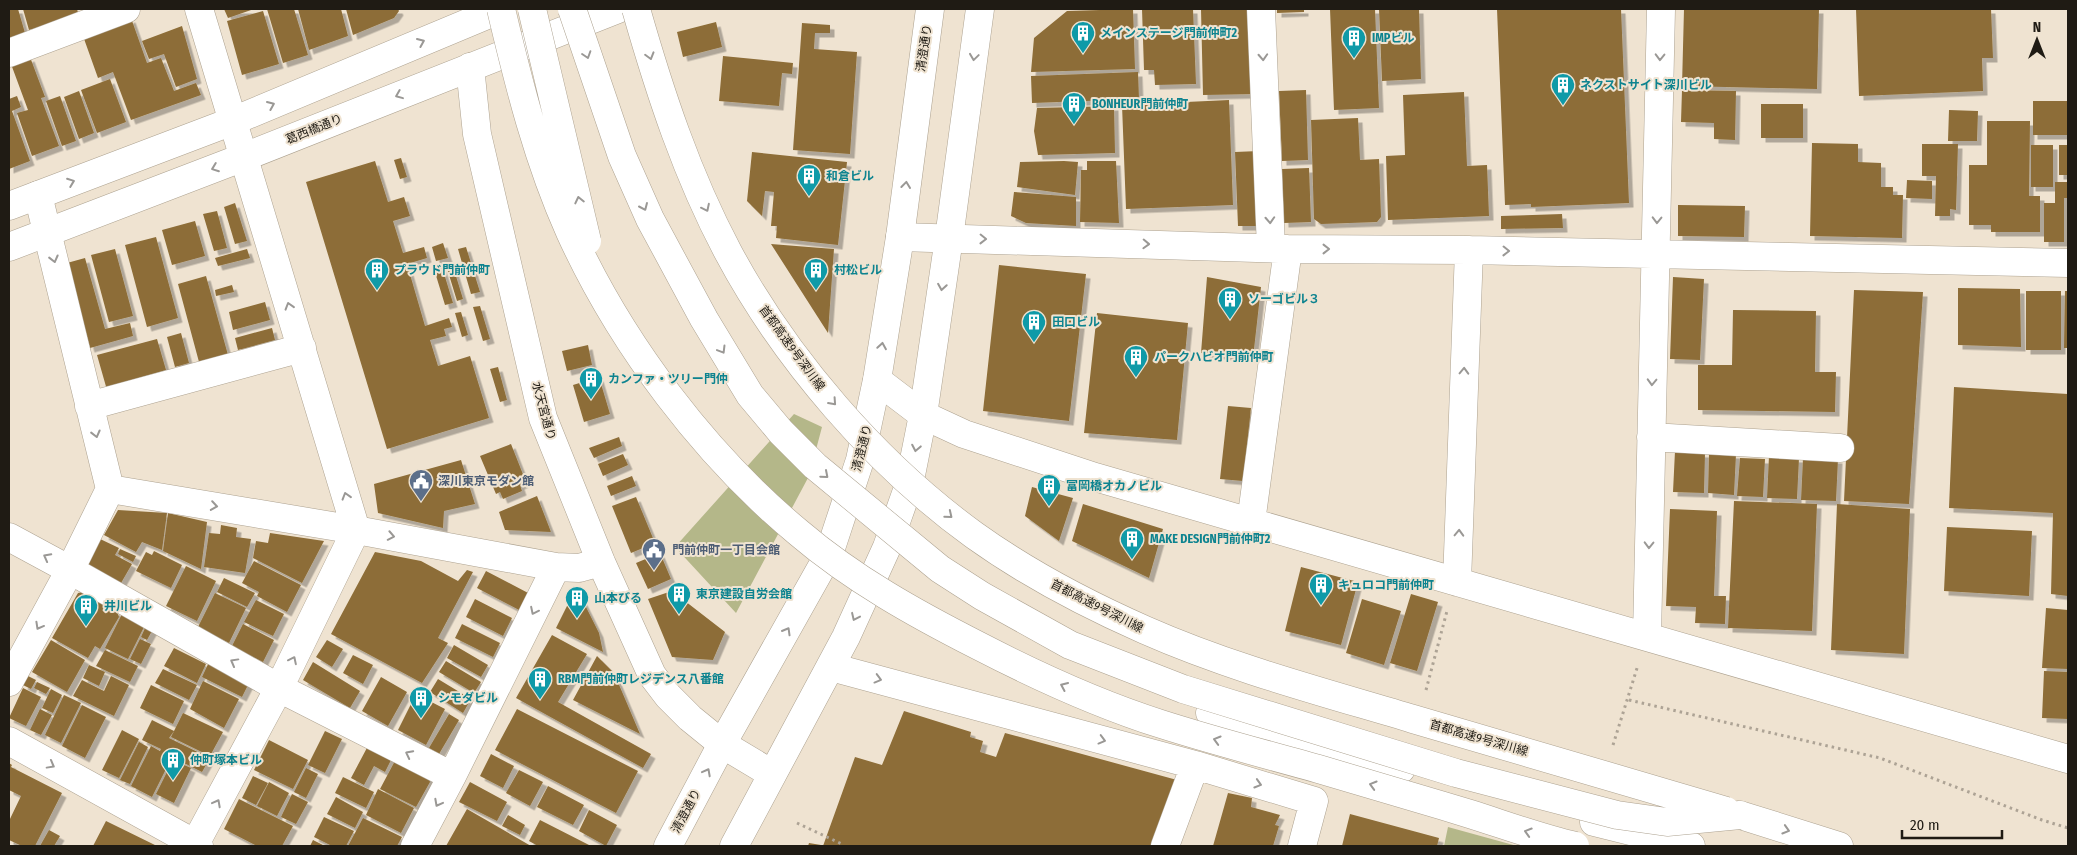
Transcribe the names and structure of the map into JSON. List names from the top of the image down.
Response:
{
  "streets": {
    "main road": [
      "清澄通り",
      "葛西橋通り",
      "首都高速9号深川線",
      "水天宮通り"
    ]
  },
  "crossings": [
    ["清澄通り", "水天宮通り"],
    ["葛西橋通り", "水天宮通り"]
  ],
  "places": {
    "building": [
      "メインステージ門前仲町2",
      "IMPビル",
      "ネクストサイト深川ビル",
      "BONHEUR門前仲町",
      "和倉ビル",
      "プラウド門前仲町",
      "村松ビル",
      "ソーゴビル３",
      "田口ビル",
      "パークハビオ門前仲町",
      "カンファ・ツリー門仲",
      "富岡橋オカノビル",
      "MAKE DESIGN門前仲町2",
      "キュロコ門前仲町",
      "東京建設自労会館",
      "山本びる",
      "井川ビル",
      "RBM門前仲町レジデンス八番館",
      "シモダビル",
      "仲町塚本ビル"
    ],
    "public building": ["深川東京モダン館", "門前仲町一丁目会館"]
  },
  "scale_bar": "20 m",
  "north": "top"
}
